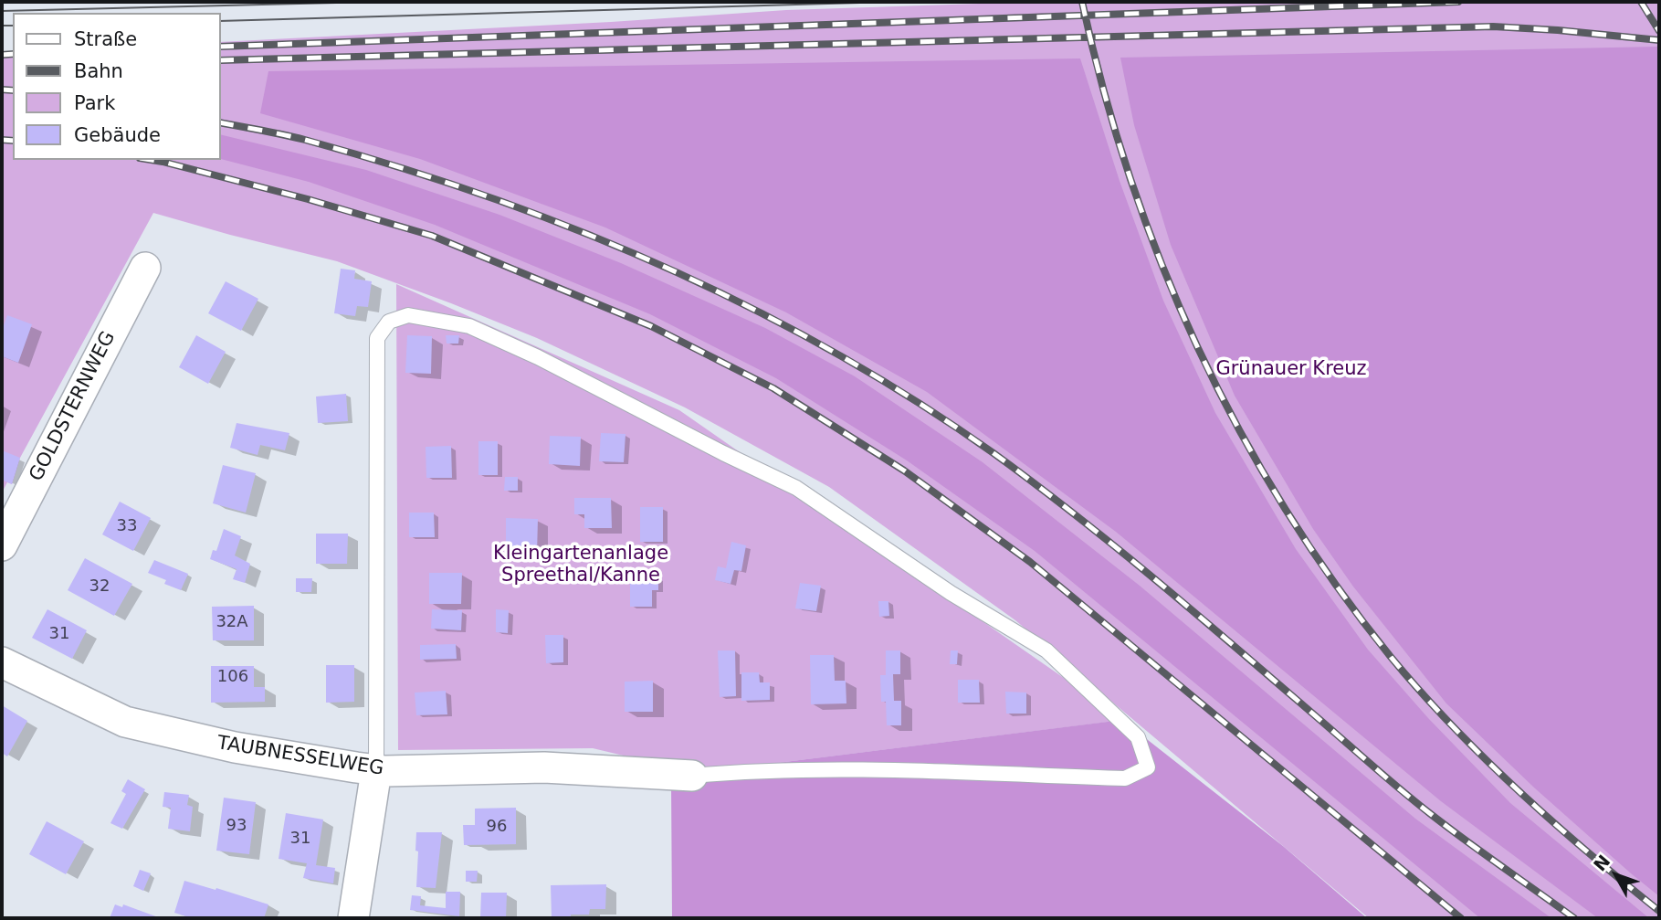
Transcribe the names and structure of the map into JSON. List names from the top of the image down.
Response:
{
  "streets": {
    "street": ["GOLDSTERNWEG", "TAUBNESSELWEG"]
  },
  "parks": ["Grünauer Kreuz", "Kleingartenanlage Spreethal/Kanne"],
  "house_numbers": [
    "33",
    "32",
    "32A",
    "31",
    "106",
    "93",
    "96",
    "31"
  ],
  "legend": [
    "Straße",
    "Bahn",
    "Park",
    "Gebäude"
  ],
  "north": "top left"
}
